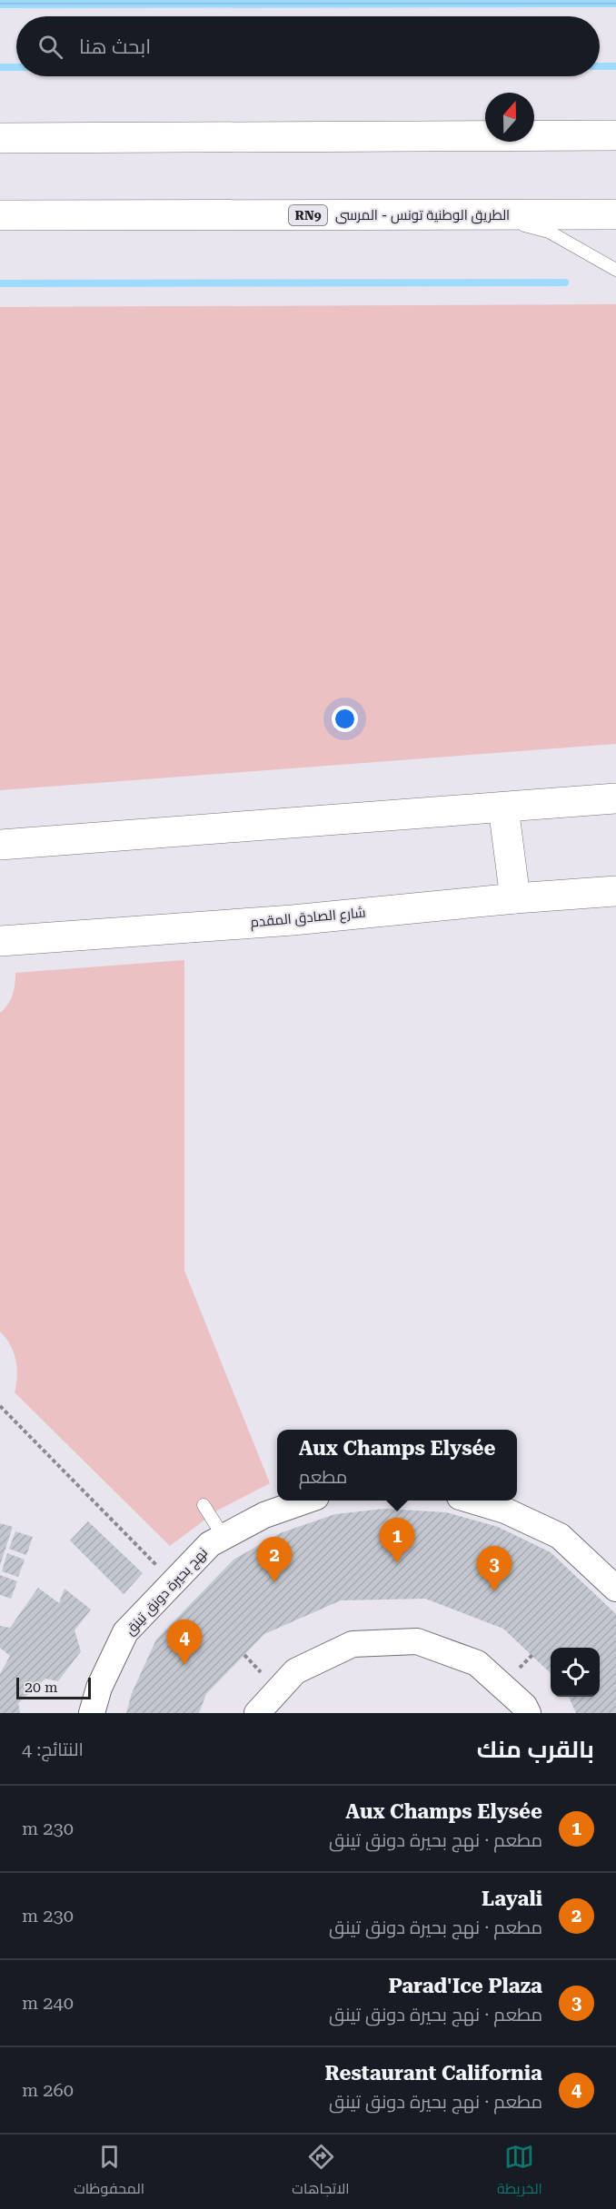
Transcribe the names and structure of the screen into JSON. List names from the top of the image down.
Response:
{
  "streets": {
    "main road": ["RN9", "الطريق الوطنية تونس - المرسى", "شارع الصادق المقدم"],
    "street": ["نهج بحيرة دونق تينق"]
  },
  "scale_bar": "20 m",
  "north": "top",
  "page": {
    "search": "ابحث هنا",
    "popup": ["Aux Champs Elysée", "مطعم"],
    "pins": [
      "1",
      "2",
      "3",
      "4"
    ],
    "scale": "20 m",
    "heading": ["بالقرب منك", "النتائج: 4"],
    "list": [
      {
        "mark": "1",
        "name": "Aux Champs Elysée",
        "note": "مطعم · نهج بحيرة دونق تينق",
        "value": "230 m"
      },
      {
        "mark": "2",
        "name": "Layali",
        "note": "مطعم · نهج بحيرة دونق تينق",
        "value": "230 m"
      },
      {
        "mark": "3",
        "name": "Parad'Ice Plaza",
        "note": "مطعم · نهج بحيرة دونق تينق",
        "value": "240 m"
      },
      {
        "mark": "4",
        "name": "Restaurant California",
        "note": "مطعم · نهج بحيرة دونق تينق",
        "value": "260 m"
      }
    ],
    "nav": ["الخريطة", "الاتجاهات", "المحفوظات"]
  }
}
